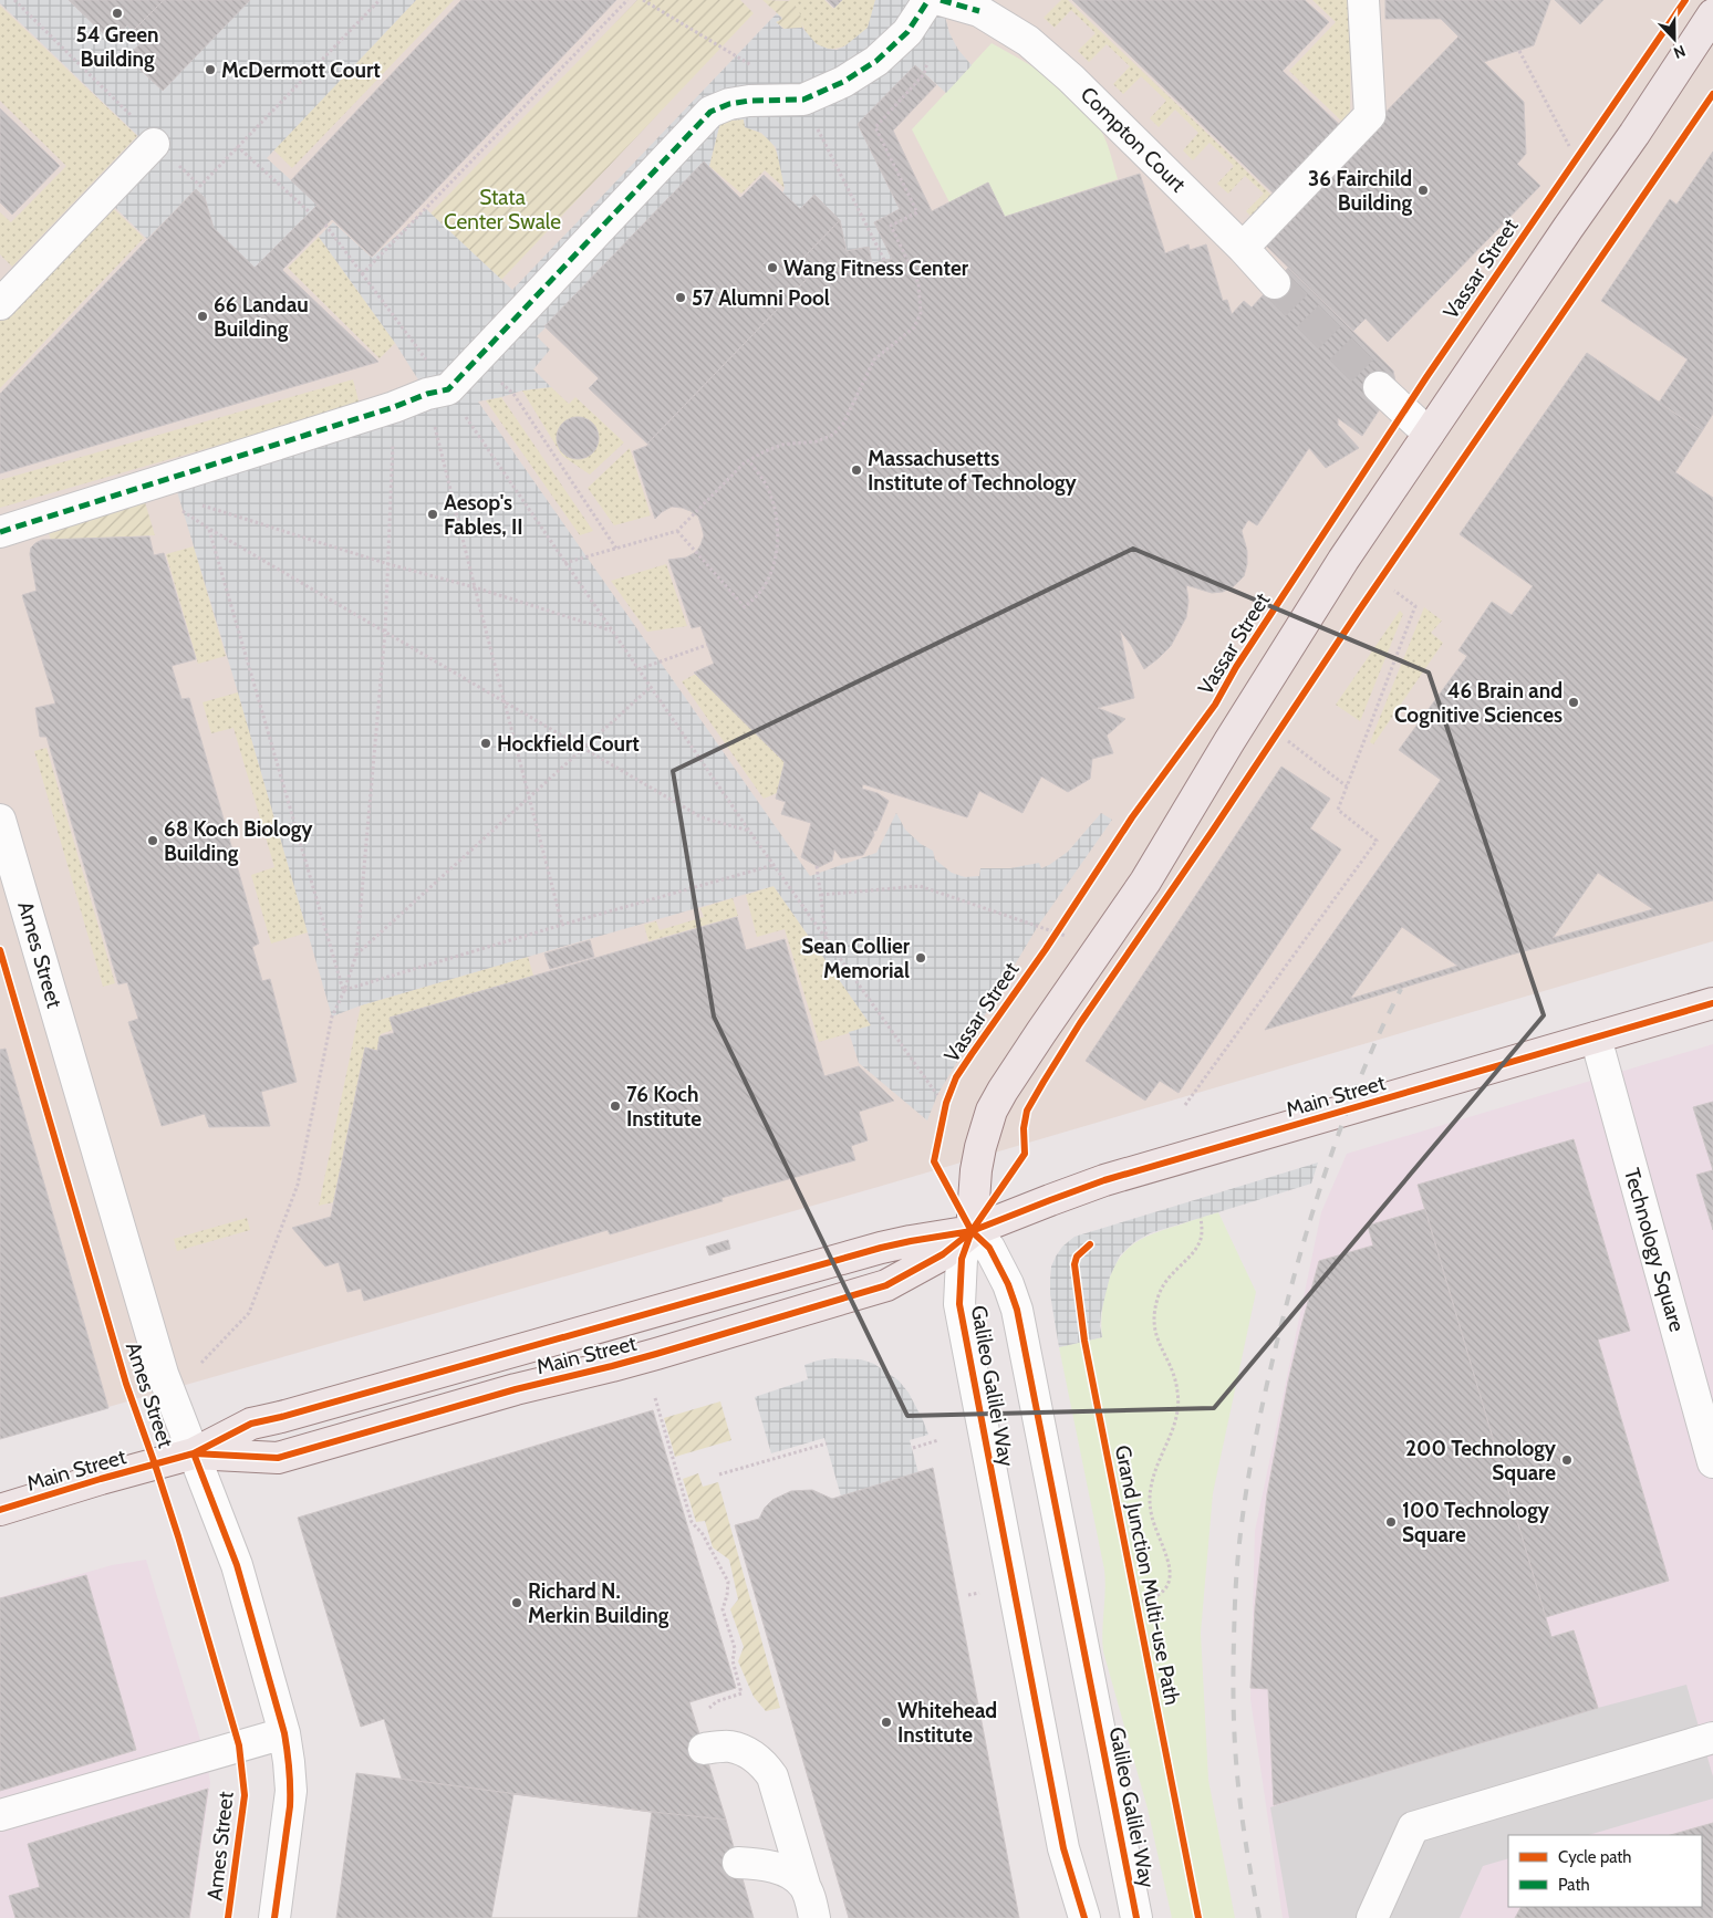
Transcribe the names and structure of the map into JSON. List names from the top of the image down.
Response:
{
  "streets": {
    "main road": ["Main Street"],
    "street": [
      "Compton Court",
      "Ames Street",
      "Technology Square",
      "Galileo Galilei Way"
    ],
    "cycle path": ["Vassar Street", "Grand Junction Multi-use Path"]
  },
  "crossings": [
    ["Ames Street", "Main Street"],
    ["Main Street", "Technology Square"],
    ["Main Street", "Galileo Galilei Way"]
  ],
  "parks": ["Stata Center Swale"],
  "places": [
    "54 Green Building",
    "McDermott Court",
    "36 Fairchild Building",
    "Wang Fitness Center",
    "57 Alumni Pool",
    "66 Landau Building",
    "Massachusetts Institute of Technology",
    "Aesop's Fables, II",
    "46 Brain and Cognitive Sciences",
    "Hockfield Court",
    "68 Koch Biology Building",
    "Sean Collier Memorial",
    "76 Koch Institute",
    "200 Technology Square",
    "100 Technology Square",
    "Richard N. Merkin Building",
    "Whitehead Institute"
  ],
  "legend": ["Cycle path", "Path"],
  "north": "bottom"
}
